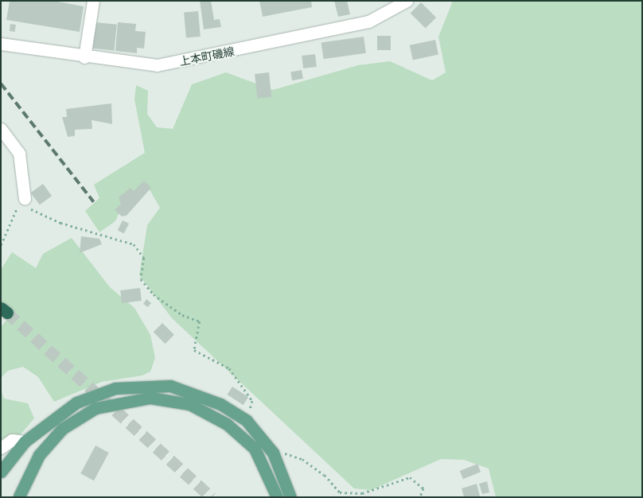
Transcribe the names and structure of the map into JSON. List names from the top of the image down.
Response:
{
  "streets": {
    "street": ["上本町磯線"]
  }
}
